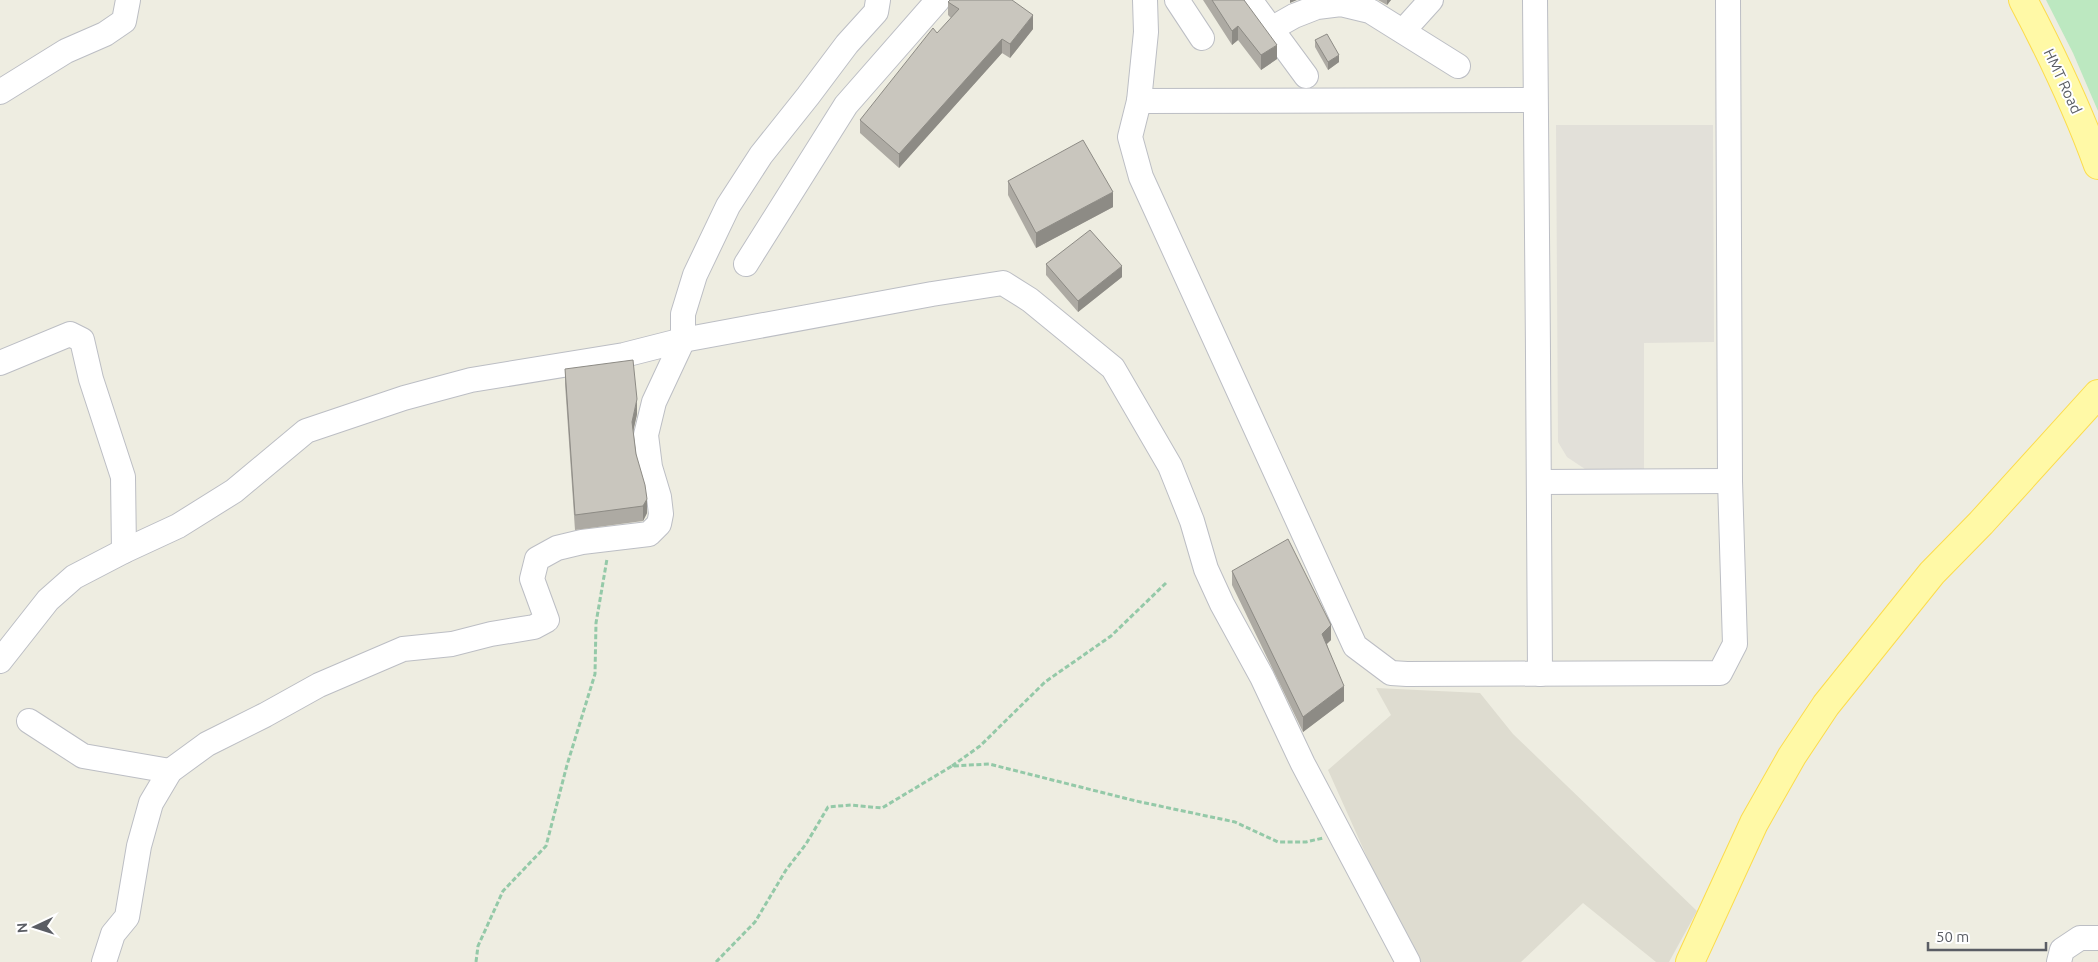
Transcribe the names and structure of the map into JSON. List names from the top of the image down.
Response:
{
  "streets": {
    "main road": ["HMT Road"]
  },
  "scale_bar": "50 m",
  "north": "left"
}
